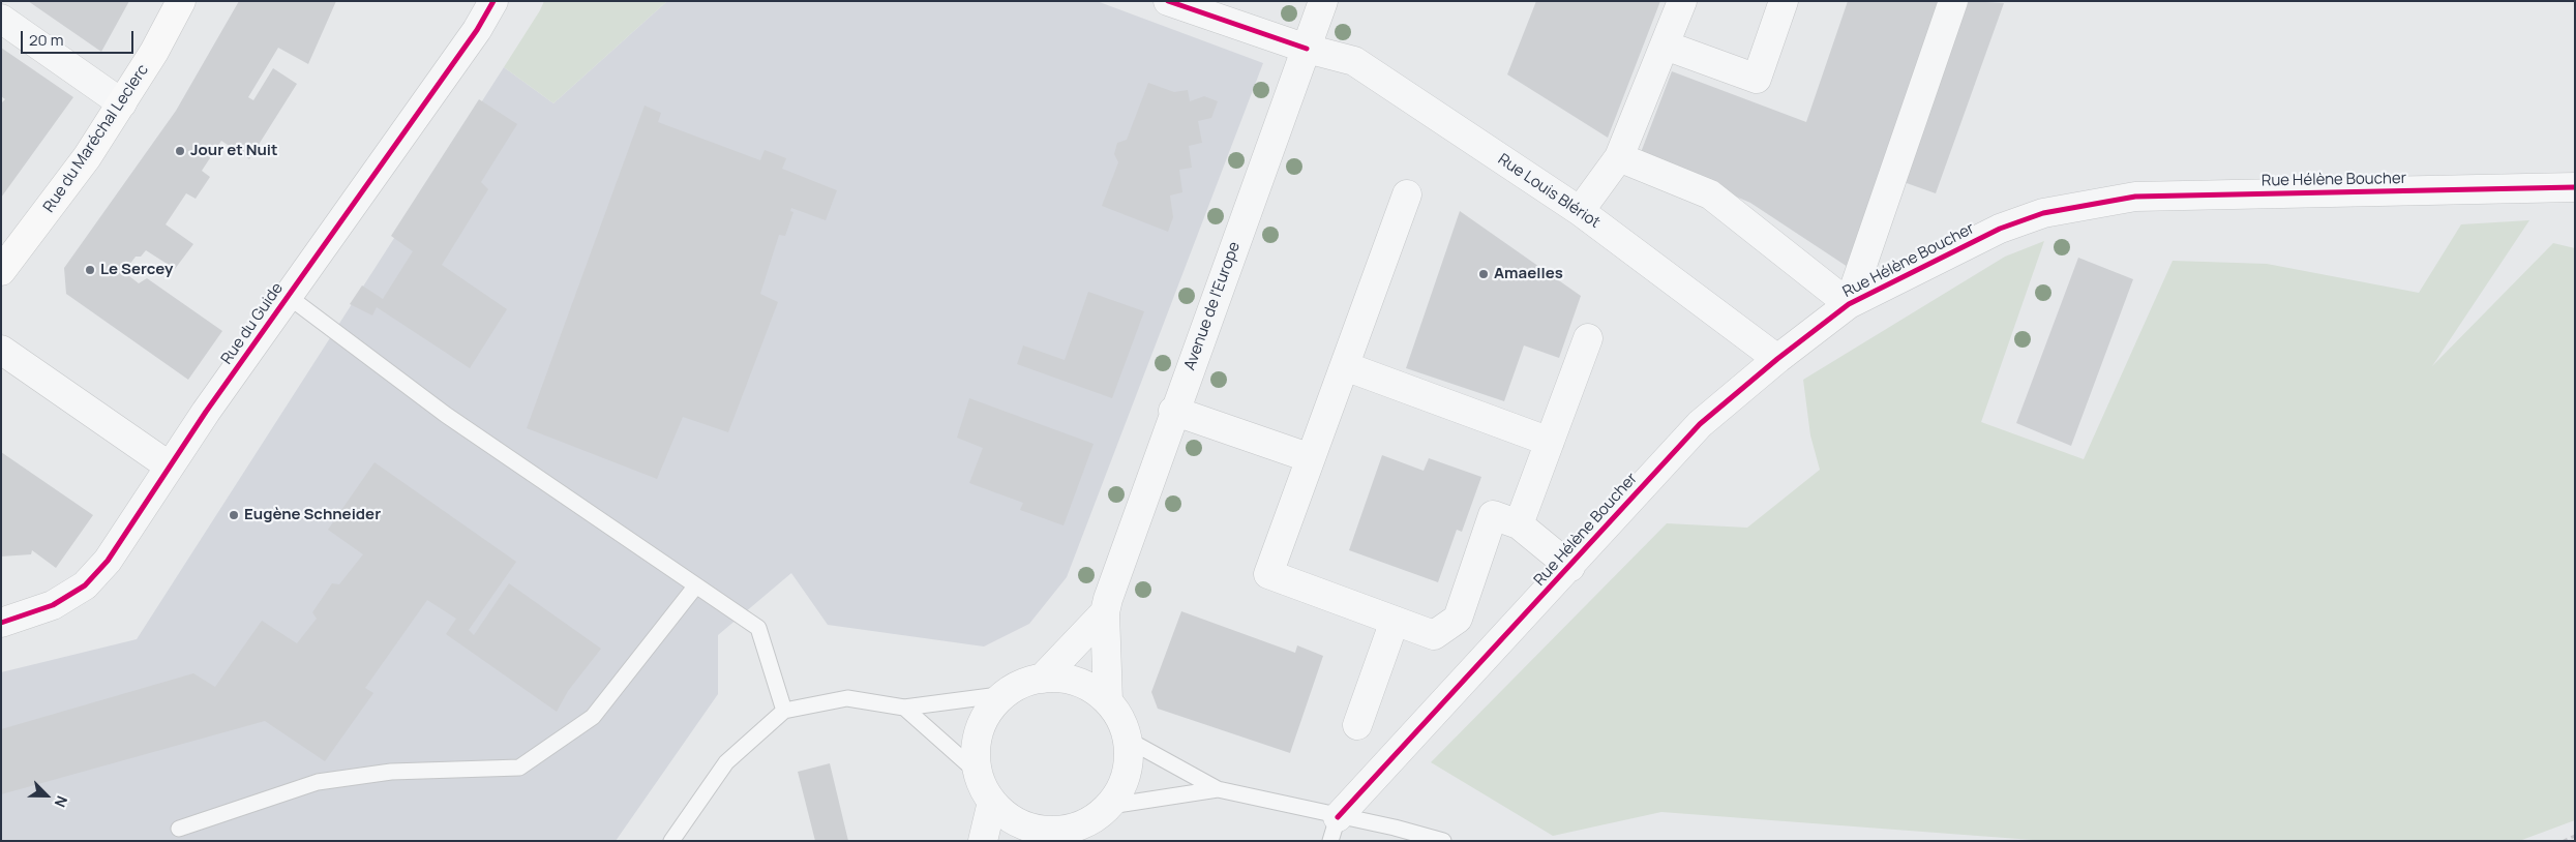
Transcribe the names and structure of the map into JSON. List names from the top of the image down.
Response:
{
  "streets": {
    "main road": ["Rue du Maréchal Leclerc"],
    "street": [
      "Rue Hélène Boucher",
      "Rue Louis Blériot",
      "Avenue de l'Europe",
      "Rue du Guide"
    ]
  },
  "crossings": [
    ["Rue Hélène Boucher", "Rue Louis Blériot"],
    ["Rue Louis Blériot", "Avenue de l'Europe"]
  ],
  "places": [
    "Jour et Nuit",
    "Le Sercey",
    "Amaelles",
    "Eugène Schneider"
  ],
  "scale_bar": "20 m",
  "north": "bottom right"
}
